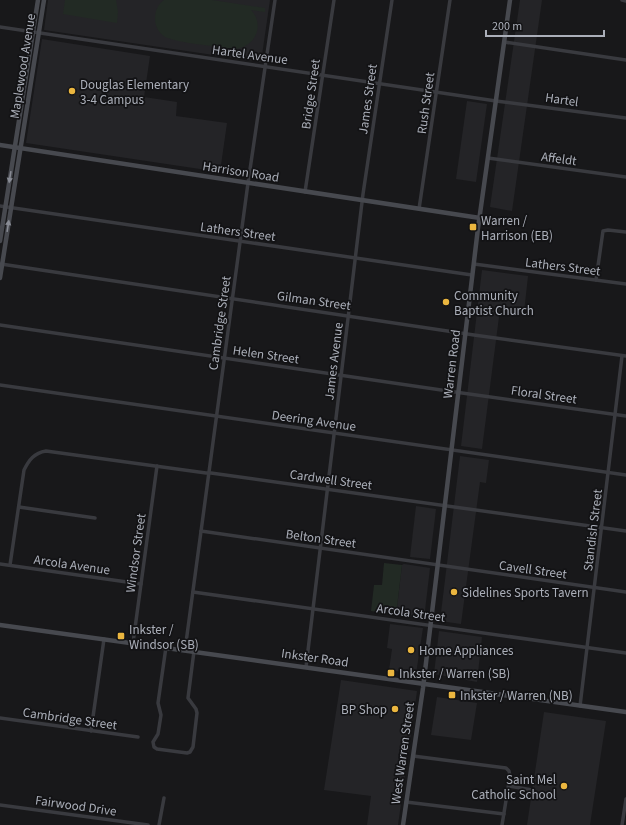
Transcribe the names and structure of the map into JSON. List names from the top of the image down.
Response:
{
  "streets": {
    "main road": [
      "Maplewood Avenue",
      "Harrison Road",
      "Warren Road",
      "Inkster Road",
      "West Warren Street"
    ],
    "street": [
      "Hartel Avenue",
      "Bridge Street",
      "James Street",
      "Hartel",
      "Rush Street",
      "Affeldt",
      "Lathers Street",
      "Gilman Street",
      "Cambridge Street",
      "Helen Street",
      "James Avenue",
      "Floral Street",
      "Deering Avenue",
      "Cardwell Street",
      "Standish Street",
      "Belton Street",
      "Windsor Street",
      "Arcola Avenue",
      "Cavell Street",
      "Arcola Street",
      "Fairwood Drive"
    ]
  },
  "crossings": [
    ["Hartel Avenue", "Maplewood Avenue"],
    ["Hartel Avenue", "Bridge Street"],
    ["Hartel Avenue", "James Street"],
    ["Hartel Avenue", "Hartel"],
    ["Hartel Avenue", "Rush Street"],
    ["Hartel Avenue", "Cambridge Street"],
    ["Hartel Avenue", "Warren Road"],
    ["Maplewood Avenue", "Harrison Road"],
    ["Maplewood Avenue", "Lathers Street"],
    ["Maplewood Avenue", "Gilman Street"],
    ["Bridge Street", "Harrison Road"],
    ["James Street", "Harrison Road"],
    ["James Street", "James Avenue"],
    ["Hartel", "Warren Road"],
    ["Rush Street", "Harrison Road"],
    ["Affeldt", "Warren Road"],
    ["Harrison Road", "Cambridge Street"],
    ["Harrison Road", "James Avenue"],
    ["Harrison Road", "Warren Road"],
    ["Lathers Street", "Cambridge Street"],
    ["Lathers Street", "James Avenue"],
    ["Lathers Street", "Warren Road"],
    ["Gilman Street", "Cambridge Street"],
    ["Gilman Street", "James Avenue"],
    ["Gilman Street", "Warren Road"],
    ["Gilman Street", "Standish Street"],
    ["Cambridge Street", "Helen Street"],
    ["Cambridge Street", "Deering Avenue"],
    ["Cambridge Street", "Cardwell Street"],
    ["Cambridge Street", "Belton Street"],
    ["Cambridge Street", "Arcola Street"],
    ["Cambridge Street", "Inkster Road"],
    ["Helen Street", "James Avenue"],
    ["Helen Street", "Warren Road"],
    ["Helen Street", "Floral Street"],
    ["James Avenue", "Deering Avenue"],
    ["James Avenue", "Cardwell Street"],
    ["James Avenue", "Belton Street"],
    ["James Avenue", "Arcola Street"],
    ["James Avenue", "Inkster Road"],
    ["Warren Road", "Floral Street"],
    ["Warren Road", "Deering Avenue"],
    ["Warren Road", "Cardwell Street"],
    ["Warren Road", "Belton Street"],
    ["Warren Road", "Cavell Street"],
    ["Warren Road", "Arcola Street"],
    ["Warren Road", "Inkster Road"],
    ["Warren Road", "West Warren Street"],
    ["Floral Street", "Standish Street"],
    ["Deering Avenue", "Standish Street"],
    ["Cardwell Street", "Standish Street"],
    ["Cardwell Street", "Windsor Street"],
    ["Standish Street", "Cavell Street"],
    ["Standish Street", "Arcola Street"],
    ["Standish Street", "Inkster Road"],
    ["Belton Street", "Cavell Street"],
    ["Windsor Street", "Arcola Avenue"],
    ["Windsor Street", "Inkster Road"],
    ["Inkster Road", "West Warren Street"]
  ],
  "places": {
    "other": [
      "Douglas Elementary 3-4 Campus",
      "Community Baptist Church",
      "Sidelines Sports Tavern",
      "Home Appliances",
      "BP Shop",
      "Saint Mel Catholic School"
    ],
    "transit": [
      "Warren / Harrison (EB)",
      "Inkster / Windsor (SB)",
      "Inkster / Warren (SB)",
      "Inkster / Warren (NB)"
    ]
  },
  "scale_bar": "200 m"
}
